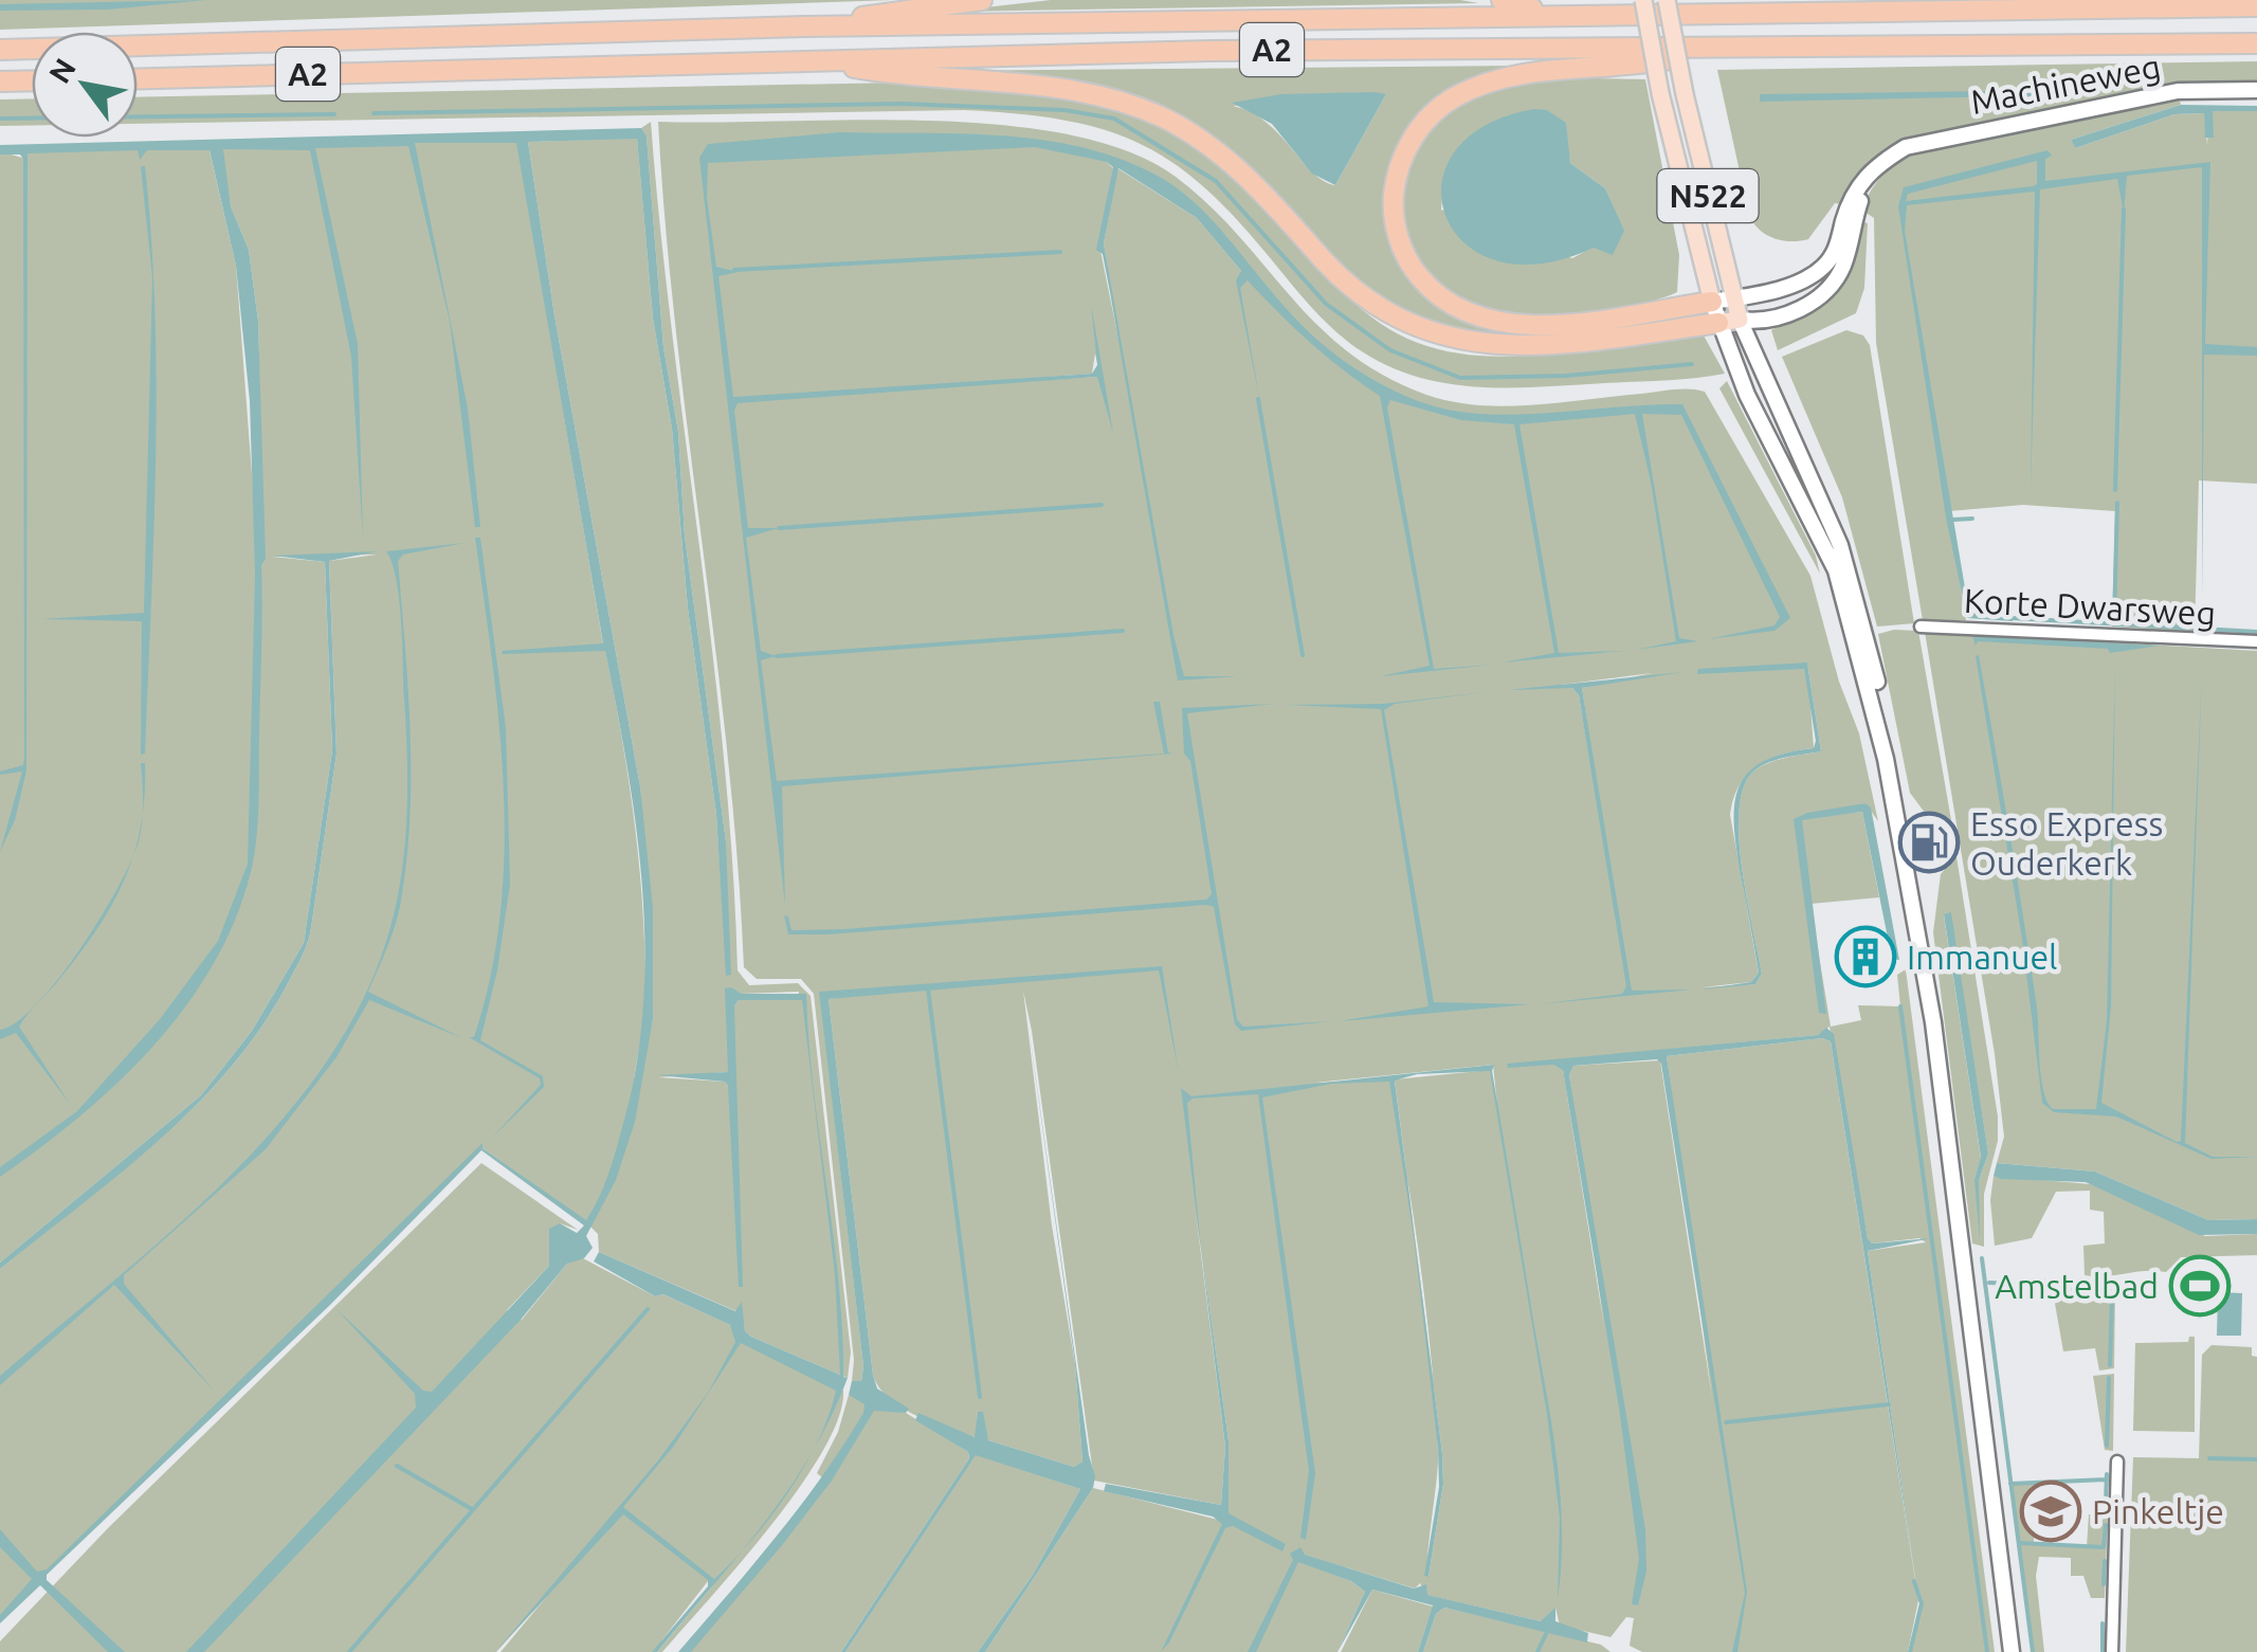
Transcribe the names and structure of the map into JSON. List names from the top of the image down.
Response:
{
  "streets": {
    "highway": ["A2"],
    "main road": ["Machineweg", "N522"],
    "street": ["Korte Dwarsweg"]
  },
  "crossings": [
    ["A2", "Machineweg"],
    ["A2", "N522"],
    ["Machineweg", "N522"]
  ],
  "places": {
    "fuel station": ["Esso Express Ouderkerk"],
    "building": ["Immanuel"],
    "sports": ["Amstelbad"],
    "school or university": ["Pinkeltje"]
  },
  "north": "top left"
}
